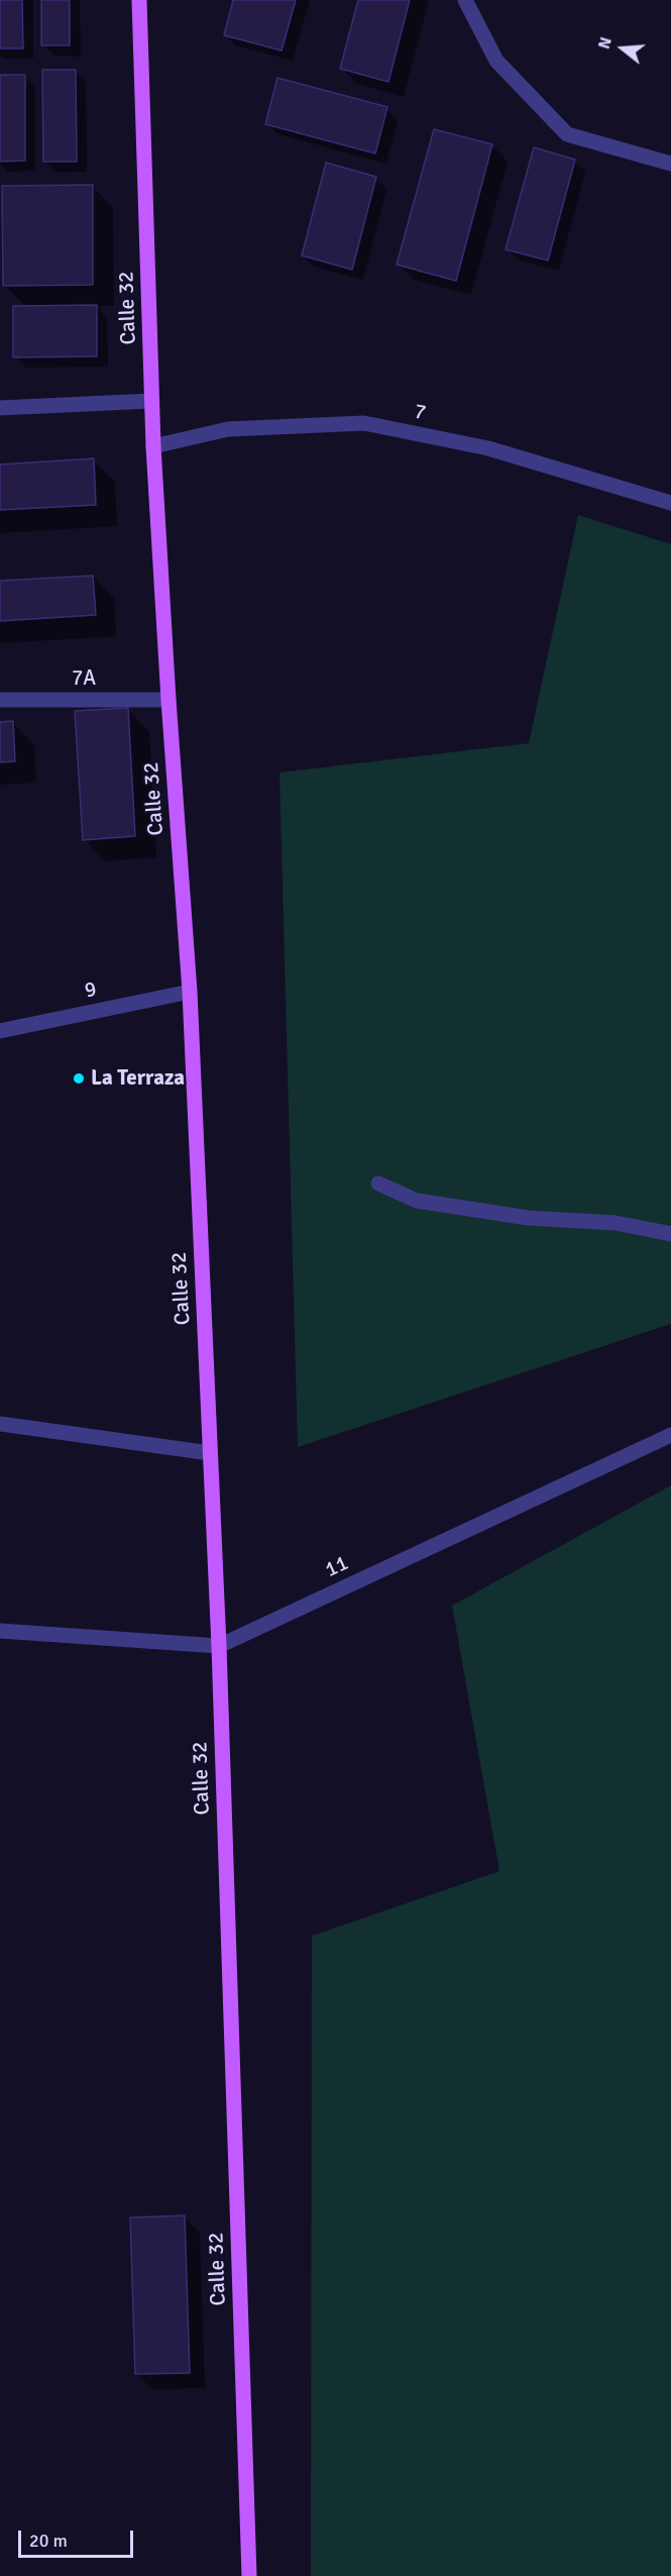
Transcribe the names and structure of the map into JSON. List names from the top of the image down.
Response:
{
  "streets": {
    "main road": ["Calle 32"],
    "street": [
      "7",
      "7A",
      "9",
      "11"
    ]
  },
  "crossings": [
    ["Calle 32", "7"],
    ["Calle 32", "7A"],
    ["Calle 32", "9"],
    ["Calle 32", "11"]
  ],
  "places": ["La Terraza"],
  "scale_bar": "20 m",
  "north": "left"
}
